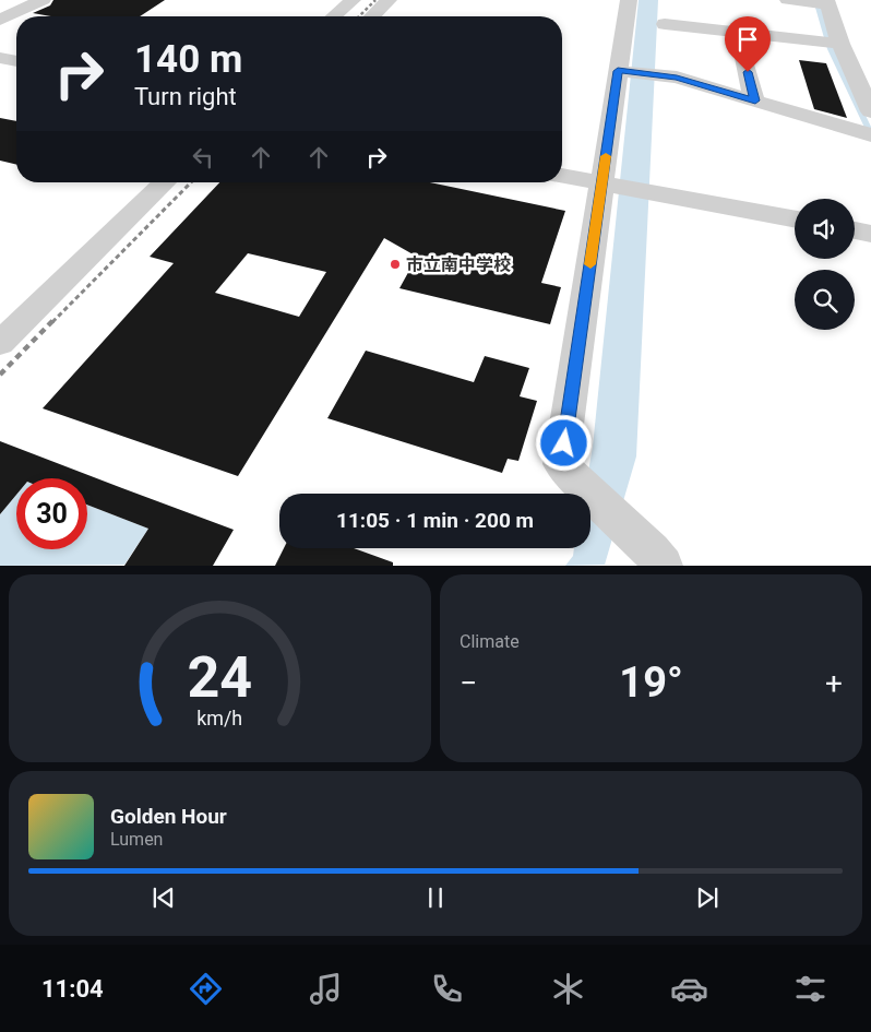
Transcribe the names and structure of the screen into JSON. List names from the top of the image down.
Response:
{
  "places": ["市立南中学校"],
  "page": {
    "turn": ["140 m", "Turn right"],
    "limit": "30",
    "trip": "11:05 · 1 min · 200 m",
    "tile": "Climate",
    "heat": ["−", "19°", "+"],
    "song": ["Golden Hour", "Lumen"],
    "tabs": "11:04",
    "gauge": ["24", "km/h"]
  }
}
